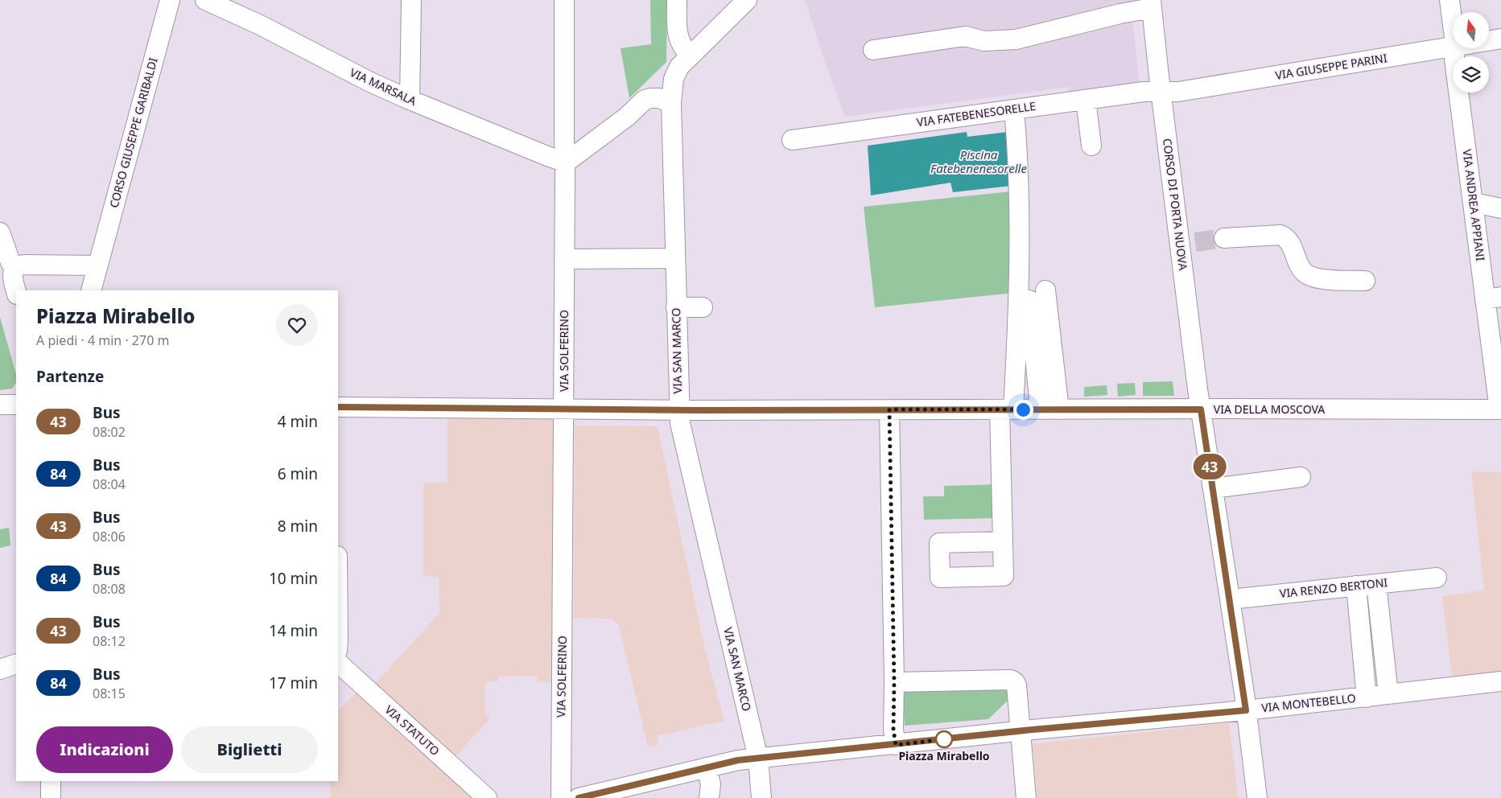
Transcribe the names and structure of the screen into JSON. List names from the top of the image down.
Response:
{
  "streets": {
    "street": [
      "VIA GIUSEPPE PARINI",
      "VIA MARSALA",
      "VIA FATEBENESORELLE",
      "CORSO GIUSEPPE GARIBALDI",
      "CORSO DI PORTA NUOVA",
      "VIA ANDREA APPIANI",
      "VIA SOLFERINO",
      "VIA SAN MARCO",
      "VIA DELLA MOSCOVA",
      "VIA RENZO BERTONI",
      "VIA MONTEBELLO",
      "VIA STATUTO"
    ]
  },
  "crossings": [
    ["VIA GIUSEPPE PARINI", "VIA FATEBENESORELLE"],
    ["VIA GIUSEPPE PARINI", "CORSO DI PORTA NUOVA"],
    ["VIA MARSALA", "VIA SOLFERINO"],
    ["VIA FATEBENESORELLE", "CORSO DI PORTA NUOVA"],
    ["CORSO DI PORTA NUOVA", "VIA DELLA MOSCOVA"],
    ["VIA ANDREA APPIANI", "VIA DELLA MOSCOVA"],
    ["VIA SOLFERINO", "VIA DELLA MOSCOVA"],
    ["VIA SAN MARCO", "VIA DELLA MOSCOVA"]
  ],
  "water": ["Piscina Fatebenenesorelle"],
  "places": ["Piazza Mirabello"],
  "lines": ["bus line 43"],
  "north": "top",
  "page": {
    "on_map": "43",
    "heading": [
      ["Piazza Mirabello", "A piedi · 4 min · 270 m"],
      "Partenze"
    ],
    "list": [
      {
        "mark": "43",
        "name": "Bus",
        "note": "08:02",
        "value": "4 min"
      },
      {
        "mark": "84",
        "name": "Bus",
        "note": "08:04",
        "value": "6 min"
      },
      {
        "mark": "43",
        "name": "Bus",
        "note": "08:06",
        "value": "8 min"
      },
      {
        "mark": "84",
        "name": "Bus",
        "note": "08:08",
        "value": "10 min"
      },
      {
        "mark": "43",
        "name": "Bus",
        "note": "08:12",
        "value": "14 min"
      },
      {
        "mark": "84",
        "name": "Bus",
        "note": "08:15",
        "value": "17 min"
      }
    ],
    "buttons": ["Indicazioni", "Biglietti"]
  }
}
